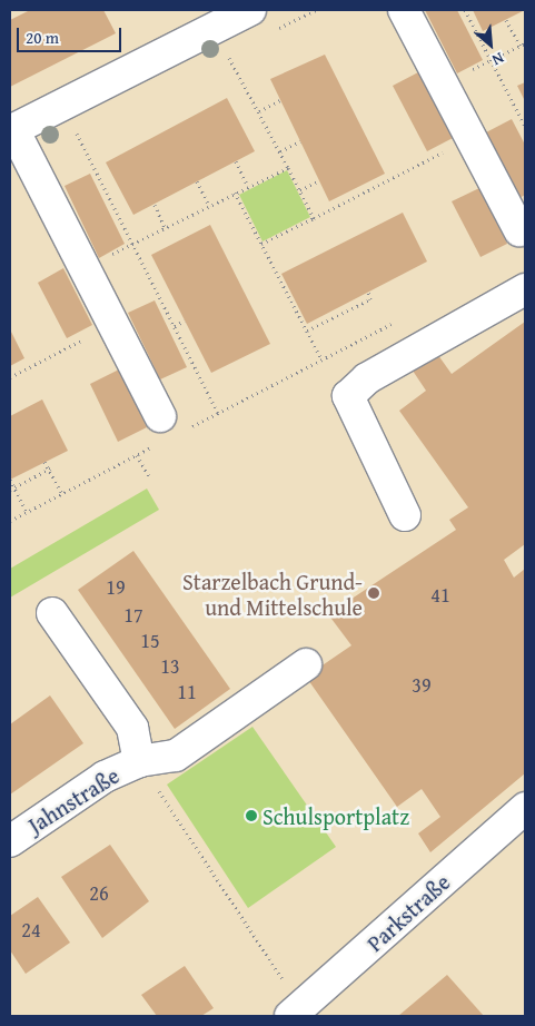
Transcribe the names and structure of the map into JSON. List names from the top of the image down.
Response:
{
  "streets": {
    "street": ["Jahnstraße", "Parkstraße"]
  },
  "places": ["Starzelbach Grund- und Mittelschule", "Schulsportplatz"],
  "house_numbers": [
    "19",
    "41",
    "17",
    "15",
    "13",
    "39",
    "11",
    "26",
    "24"
  ],
  "scale_bar": "20 m",
  "north": "bottom right"
}
